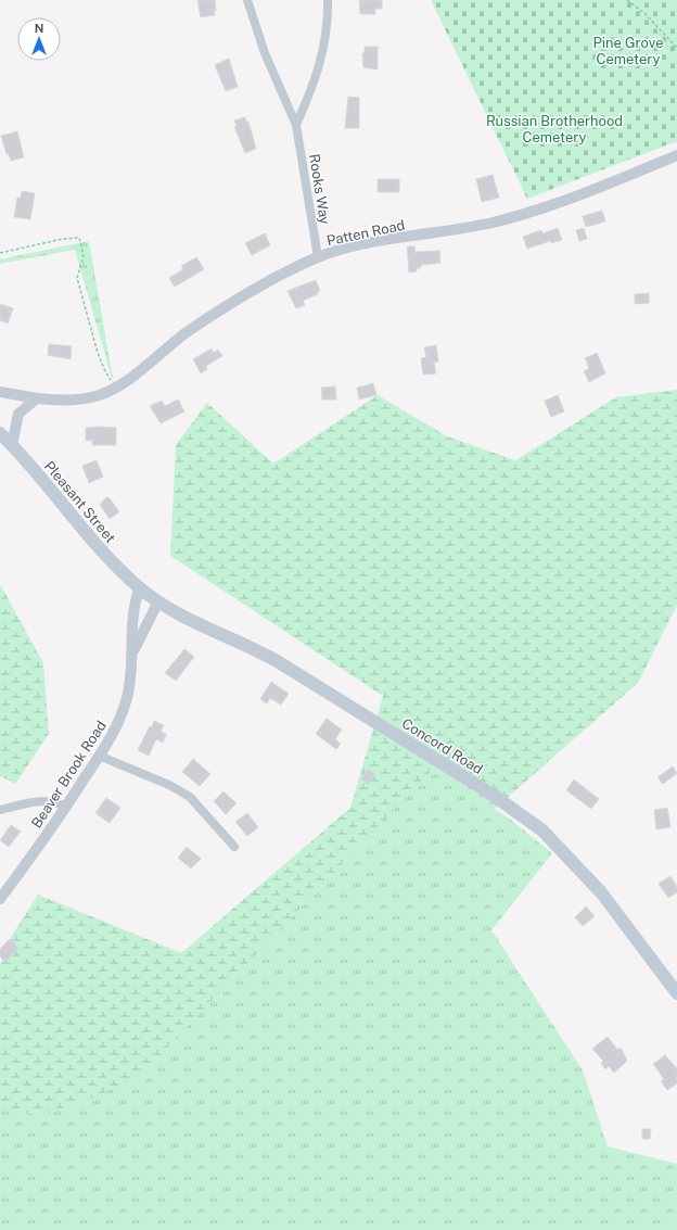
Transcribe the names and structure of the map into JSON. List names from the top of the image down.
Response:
{
  "streets": {
    "main road": ["Pleasant Street", "Concord Road"],
    "street": ["Rooks Way", "Patten Road", "Beaver Brook Road"]
  },
  "crossings": [
    ["Rooks Way", "Patten Road"],
    ["Pleasant Street", "Concord Road"],
    ["Pleasant Street", "Beaver Brook Road"],
    ["Concord Road", "Beaver Brook Road"]
  ],
  "parks": ["Pine Grove Cemetery", "Russian Brotherhood Cemetery"],
  "north": "top"
}
